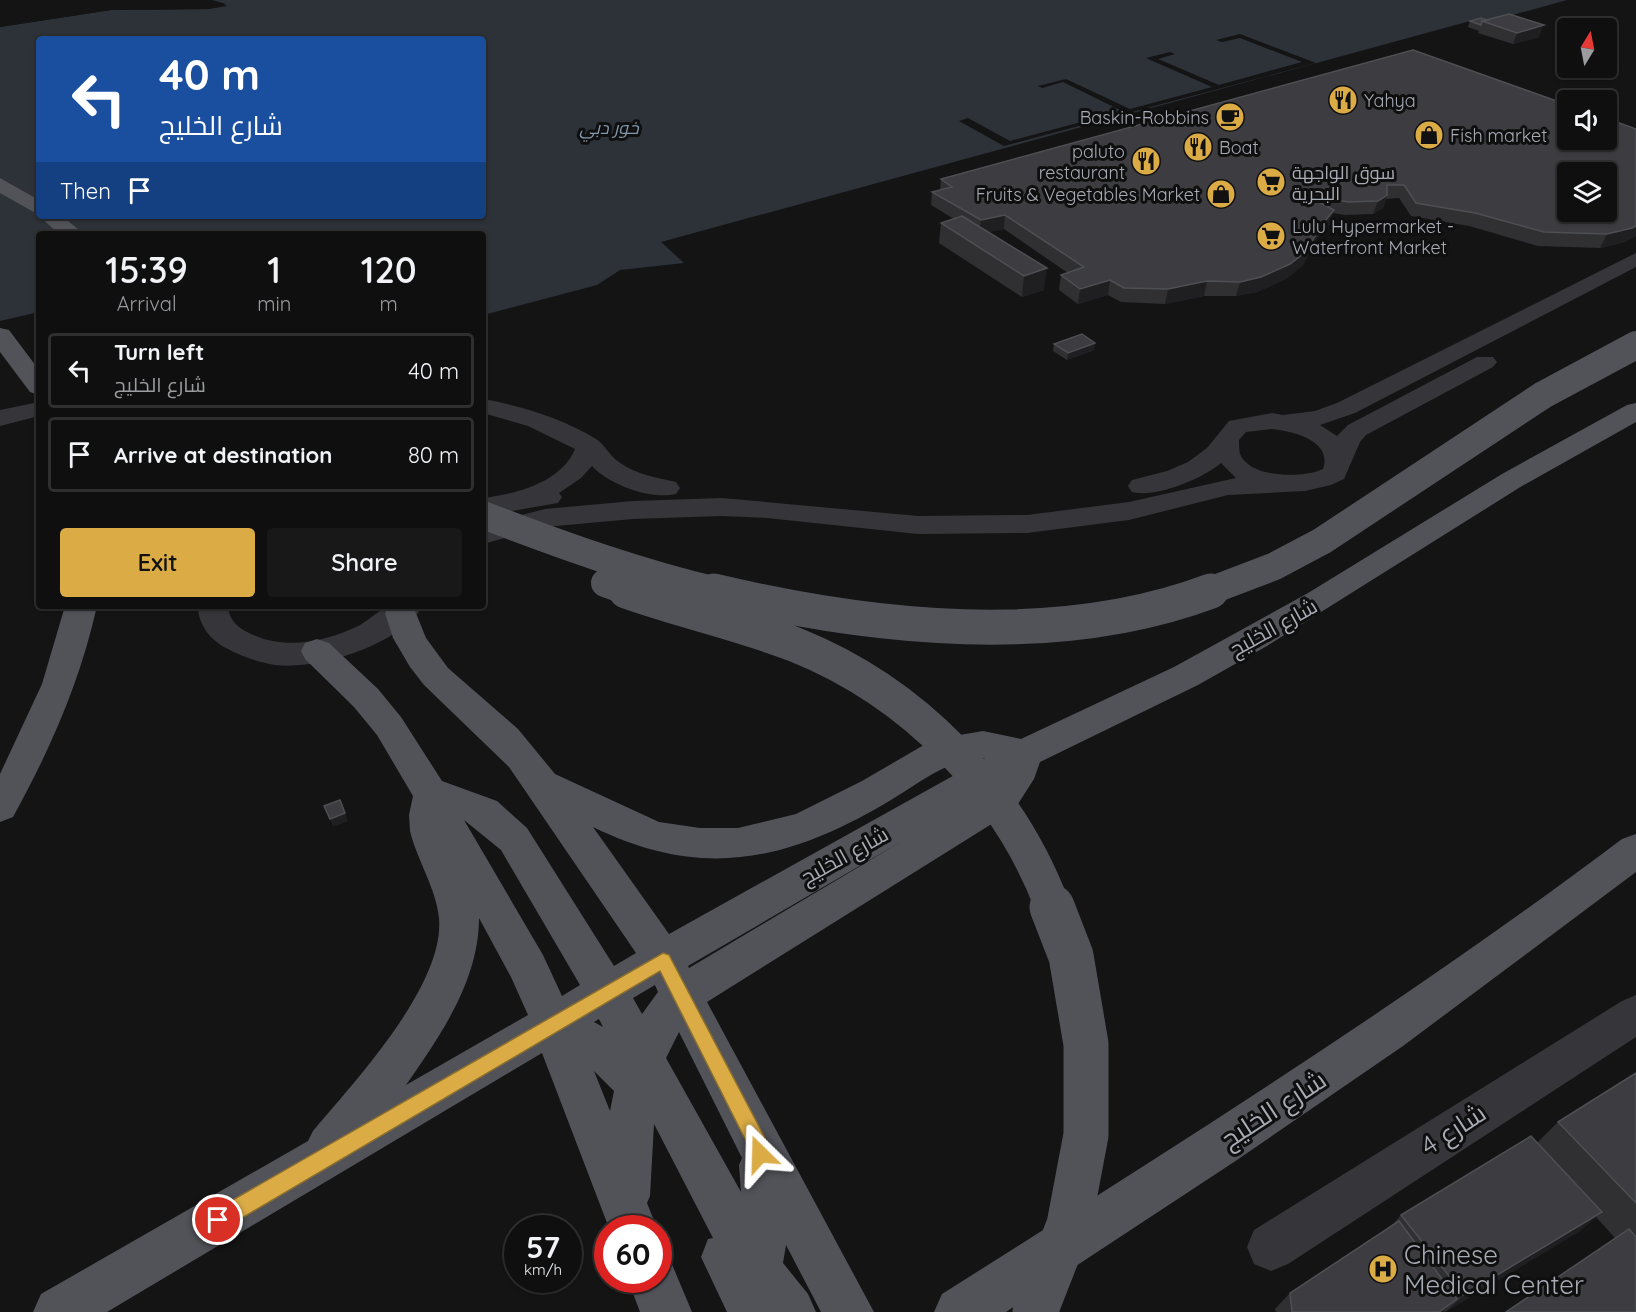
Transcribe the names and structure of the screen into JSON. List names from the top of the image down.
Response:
{
  "streets": {
    "main road": ["شارع الخليج"],
    "street": ["شارع 4"]
  },
  "water": ["خور دبي"],
  "places": {
    "restaurant": ["Yahya", "Boat", "paluto restaurant"],
    "cafe": ["Baskin-Robbins"],
    "shop": ["Fish market", "Fruits & Vegetables Market"],
    "supermarket": ["سوق الواجهة البحرية", "Lulu Hypermarket - Waterfront Market"],
    "hospital": ["Chinese Medical Center"]
  },
  "north": "top",
  "page": {
    "turn": ["40 m", "شارع الخليج"],
    "then": "Then",
    "eta": [
      "15:39",
      "Arrival",
      "1",
      "min",
      "120",
      "m"
    ],
    "list": [
      {
        "name": "Turn left",
        "note": "شارع الخليج",
        "value": "40 m"
      },
      {
        "name": "Arrive at destination",
        "value": "80 m"
      }
    ],
    "buttons": ["Exit", "Share"],
    "speed": "57 km/h",
    "limit": "60"
  }
}
